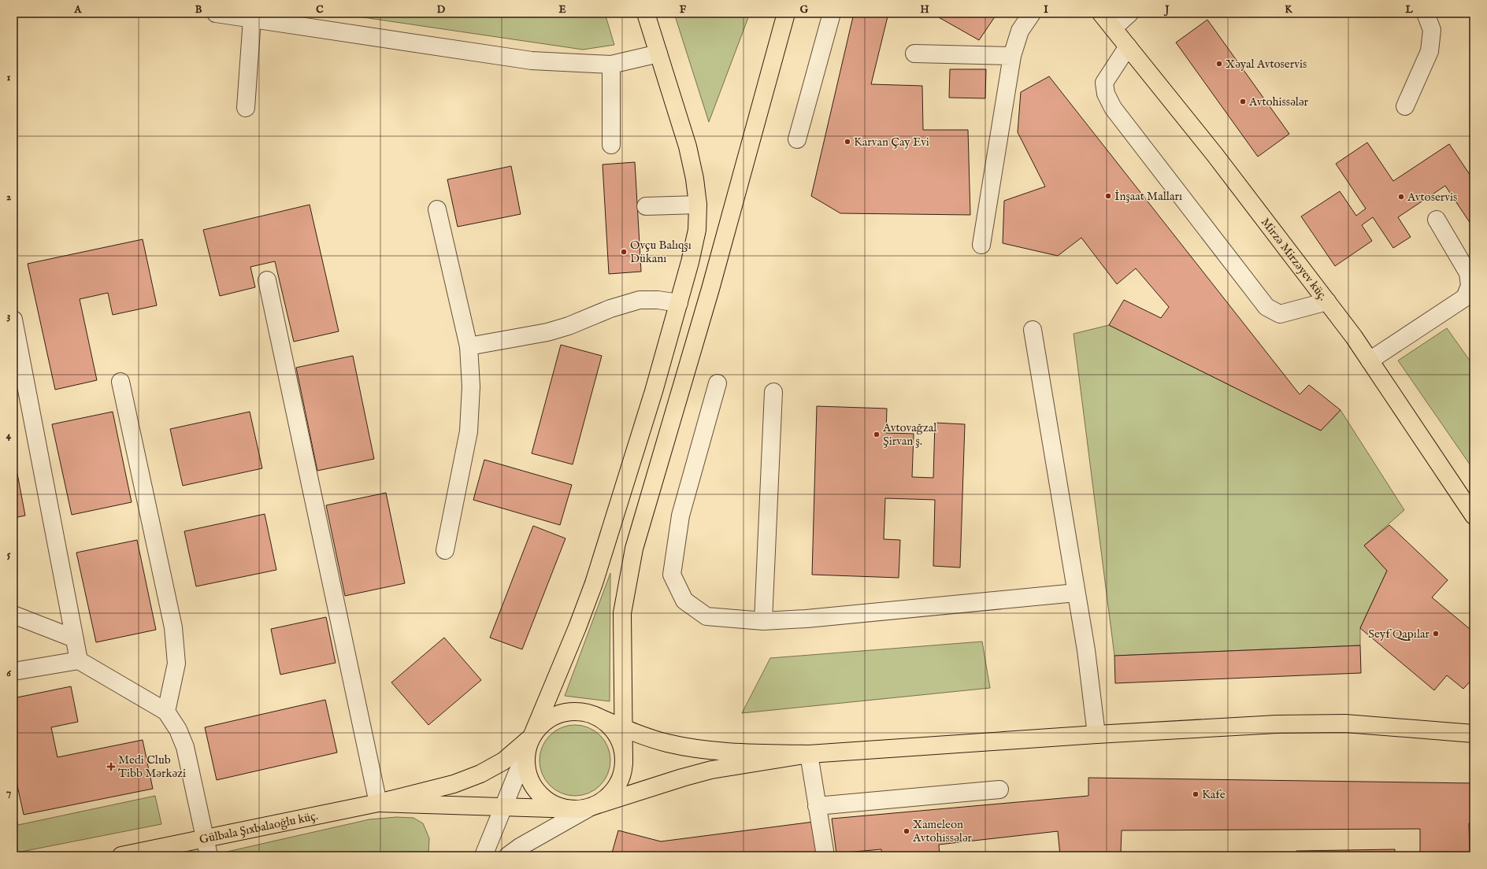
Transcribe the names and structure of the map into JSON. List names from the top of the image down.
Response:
{
  "streets": {
    "main road": ["Mirzə Mirzəyev küç.", "Gülbala Şıxbalaoğlu küç."]
  },
  "places": {
    "other": [
      "Xəyal Avtoservis",
      "Avtohissələr",
      "Karvan Çay Evi",
      "İnşaat Malları",
      "Avtoservis",
      "Ovçu Balıqşı Dükanı",
      "Avtovağzal Şirvan ş.",
      "Seyf Qapılar",
      "Kafe",
      "Xameleon Avtohissələr"
    ],
    "health": ["Medi Club Tibb Mərkəzi"]
  },
  "grid": {
    "columns": [
      "A",
      "B",
      "C",
      "D",
      "E",
      "F",
      "G",
      "H",
      "I",
      "J",
      "K",
      "L"
    ],
    "rows": [
      "1",
      "2",
      "3",
      "4",
      "5",
      "6",
      "7"
    ]
  }
}
